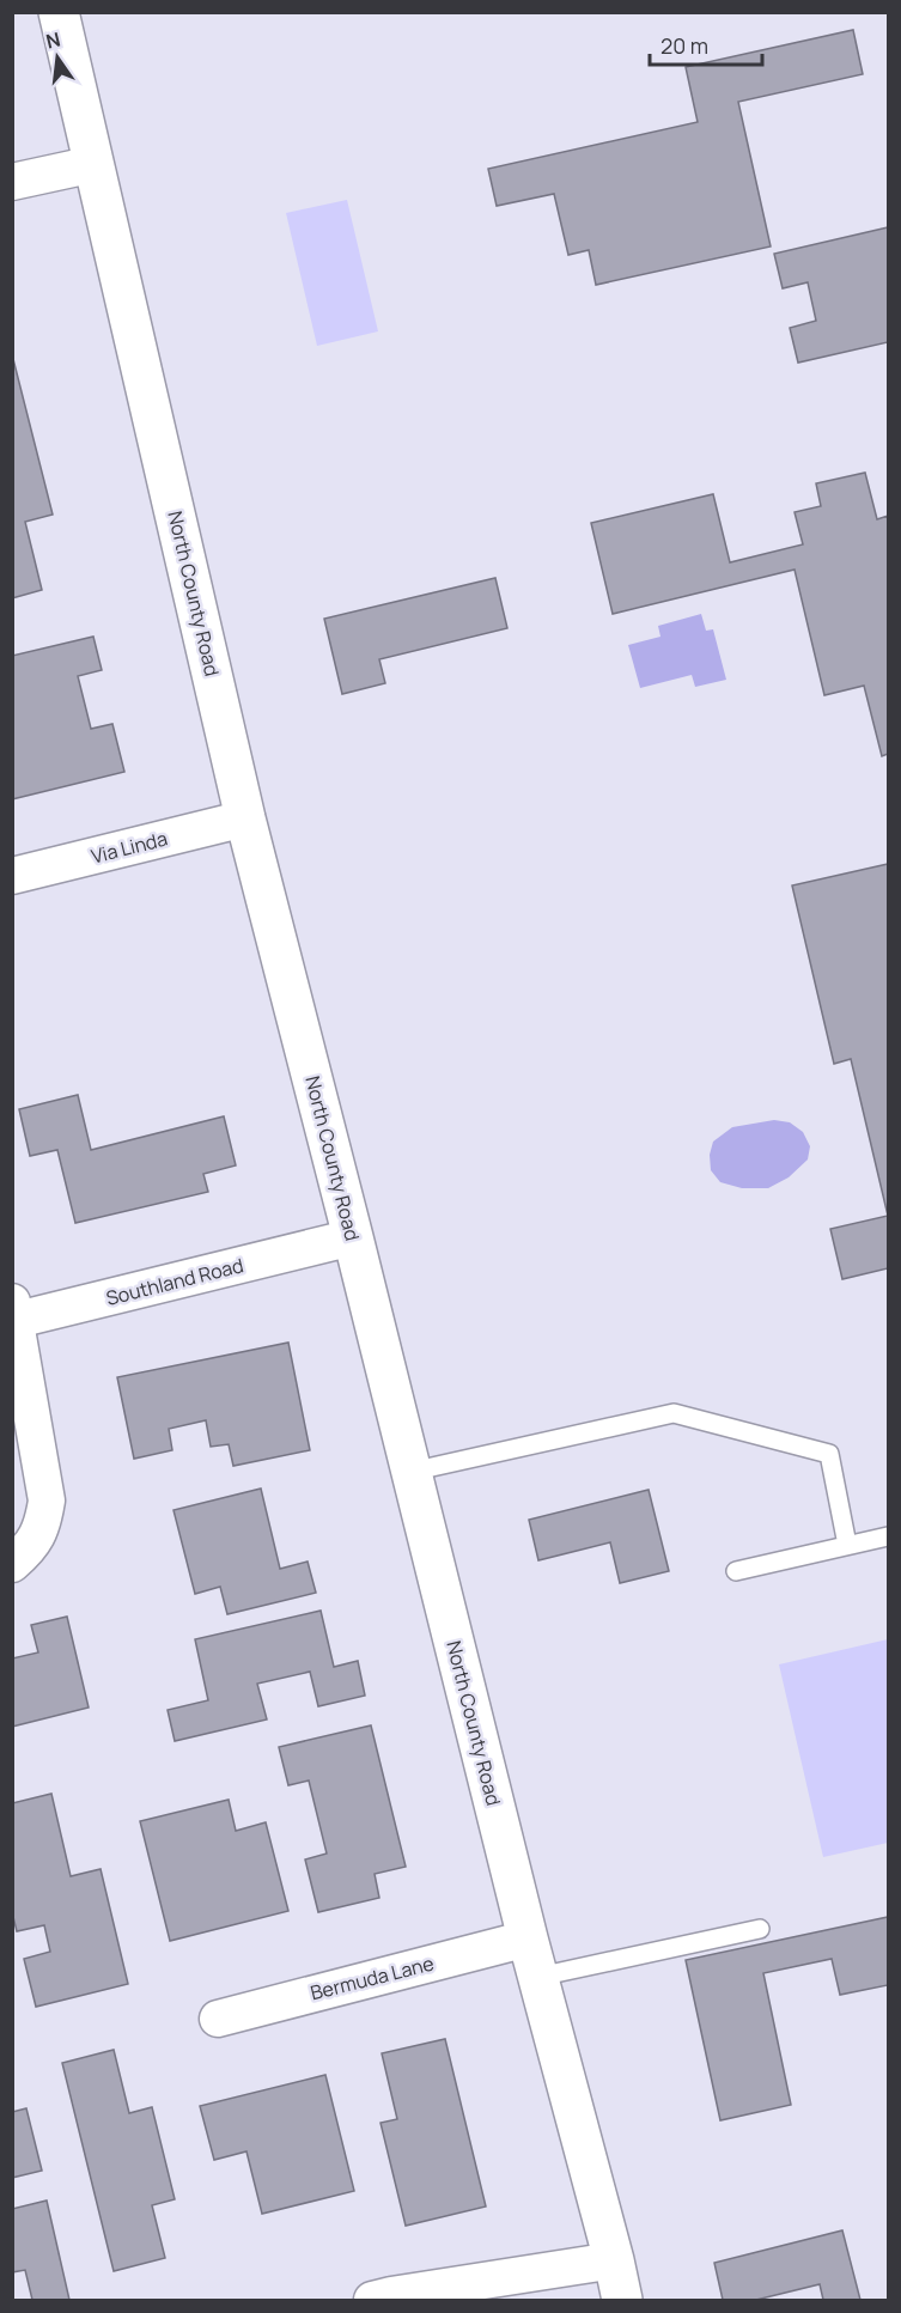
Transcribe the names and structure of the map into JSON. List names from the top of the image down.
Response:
{
  "streets": {
    "street": [
      "North County Road",
      "Via Linda",
      "Southland Road",
      "Bermuda Lane"
    ]
  },
  "crossings": [
    ["North County Road", "Via Linda"],
    ["North County Road", "Southland Road"],
    ["North County Road", "Bermuda Lane"]
  ],
  "scale_bar": "20 m",
  "north": "top"
}
